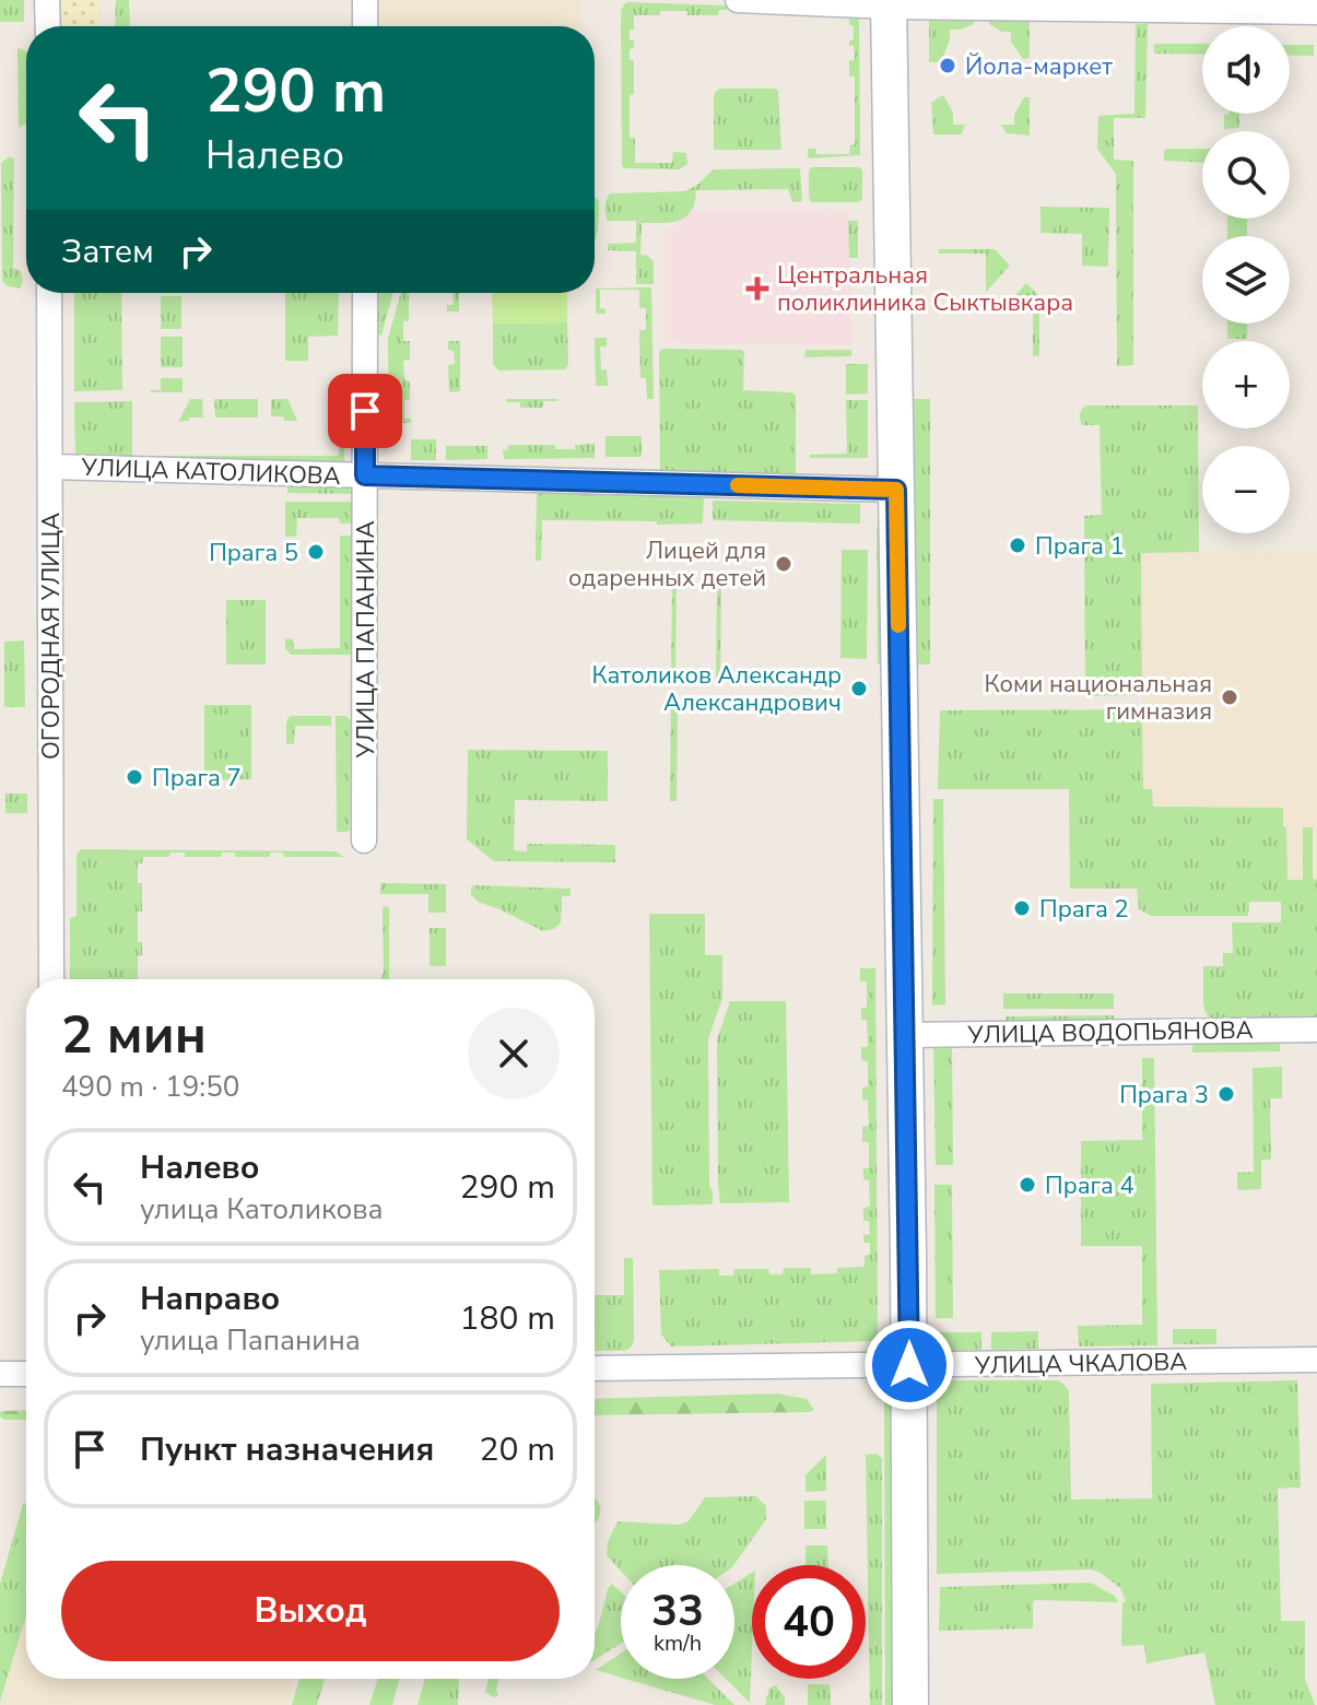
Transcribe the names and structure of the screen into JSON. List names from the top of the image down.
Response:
{
  "streets": {
    "street": [
      "УЛИЦА КАТОЛИКОВА",
      "ОГОРОДНАЯ УЛИЦА",
      "УЛИЦА ПАПАНИНА",
      "УЛИЦА ВОДОПЬЯНОВА",
      "УЛИЦА ЧКАЛОВА"
    ]
  },
  "crossings": [
    ["УЛИЦА КАТОЛИКОВА", "ОГОРОДНАЯ УЛИЦА"],
    ["УЛИЦА КАТОЛИКОВА", "УЛИЦА ПАПАНИНА"]
  ],
  "places": {
    "other": [
      "Йола-маркет",
      "Прага 1",
      "Прага 5",
      "Лицей для одаренных детей",
      "Католиков Александр Александрович",
      "Коми национальная гимназия",
      "Прага 7",
      "Прага 2",
      "Прага 3",
      "Прага 4"
    ],
    "health": ["Центральная поликлиника Сыктывкара"]
  },
  "page": {
    "map_buttons": ["+", "−"],
    "turn": ["290 m", "Налево"],
    "then": "Затем",
    "heading": ["2 мин", "490 m · 19:50"],
    "list": [
      {
        "name": "Налево",
        "note": "улица Католикова",
        "value": "290 m"
      },
      {
        "name": "Направо",
        "note": "улица Папанина",
        "value": "180 m"
      },
      {
        "name": "Пункт назначения",
        "value": "20 m"
      }
    ],
    "buttons": "Выход",
    "speed": "33 km/h",
    "limit": "40"
  }
}
